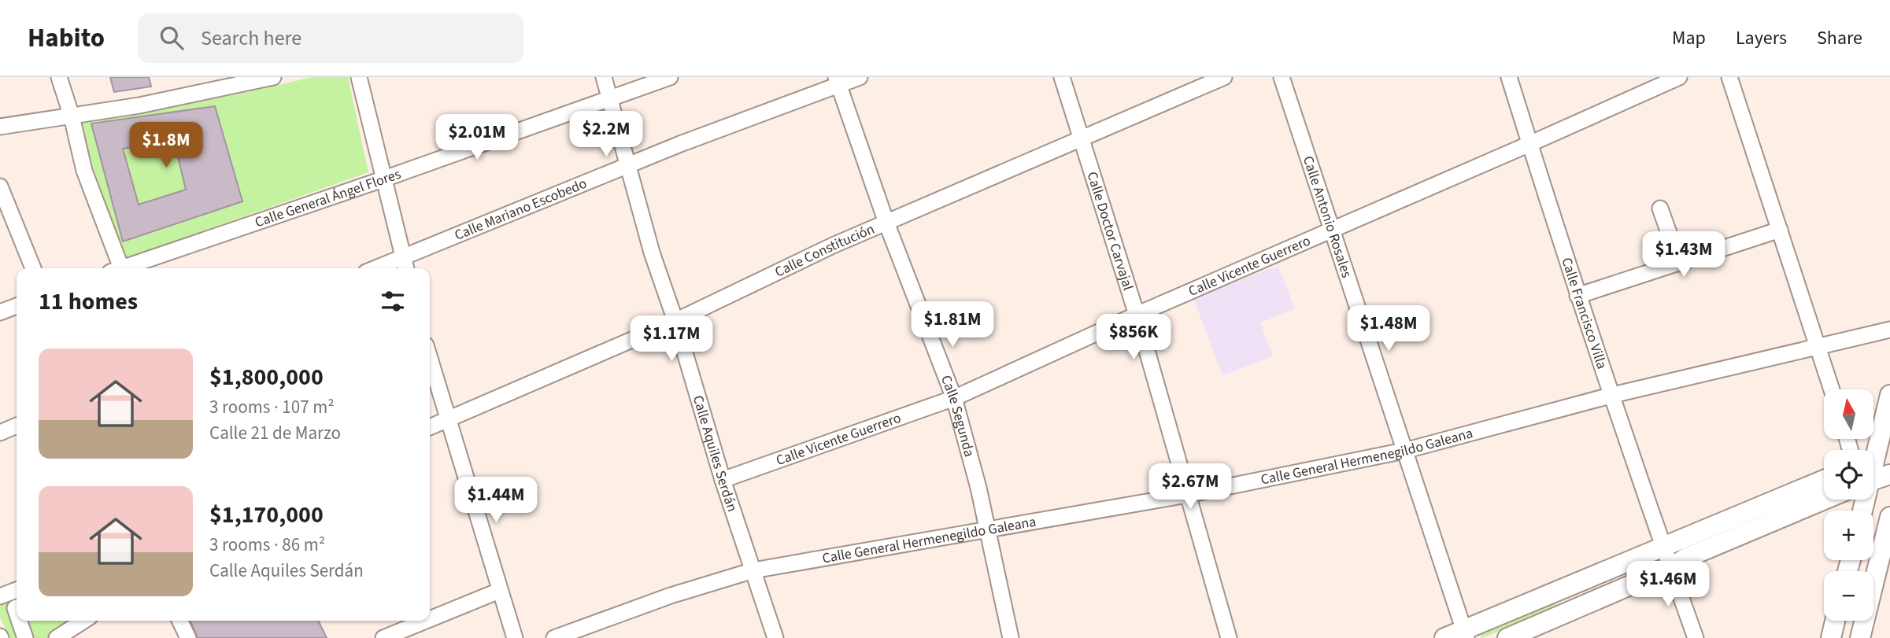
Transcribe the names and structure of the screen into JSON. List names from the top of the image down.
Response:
{
  "streets": {
    "street": [
      "Calle General Ángel Flores",
      "Calle Mariano Escobedo",
      "Calle Antonio Rosales",
      "Calle Doctor Carvajal",
      "Calle Constitución",
      "Calle Vicente Guerrero",
      "Calle Francisco Villa",
      "Calle Segunda",
      "Calle Aquiles Serdán",
      "Calle General Hermenegildo Galeana"
    ]
  },
  "crossings": [
    ["Calle General Ángel Flores", "Calle Aquiles Serdán"],
    ["Calle Mariano Escobedo", "Calle Segunda"],
    ["Calle Mariano Escobedo", "Calle Aquiles Serdán"],
    ["Calle Antonio Rosales", "Calle Vicente Guerrero"],
    ["Calle Antonio Rosales", "Calle General Hermenegildo Galeana"],
    ["Calle Doctor Carvajal", "Calle Constitución"],
    ["Calle Doctor Carvajal", "Calle Vicente Guerrero"],
    ["Calle Doctor Carvajal", "Calle General Hermenegildo Galeana"],
    ["Calle Constitución", "Calle Segunda"],
    ["Calle Constitución", "Calle Aquiles Serdán"],
    ["Calle Vicente Guerrero", "Calle Francisco Villa"],
    ["Calle Vicente Guerrero", "Calle Segunda"],
    ["Calle Vicente Guerrero", "Calle Aquiles Serdán"],
    ["Calle Francisco Villa", "Calle General Hermenegildo Galeana"],
    ["Calle Segunda", "Calle General Hermenegildo Galeana"],
    ["Calle Aquiles Serdán", "Calle General Hermenegildo Galeana"]
  ],
  "north": "top",
  "page": {
    "header": "Habito",
    "search": "Search here",
    "nav": ["Map", "Layers", "Share"],
    "price": [
      "$2.2M",
      "$2.01M",
      "$1.8M",
      "$1.43M",
      "$1.81M",
      "$1.48M",
      "$856K",
      "$1.17M",
      "$2.67M",
      "$1.44M",
      "$1.46M"
    ],
    "heading": "11 homes",
    "list": [
      {
        "name": "$1,800,000",
        "note": "3 rooms · 107 m² · Calle 21 de Marzo"
      },
      {
        "name": "$1,170,000",
        "note": "3 rooms · 86 m² · Calle Aquiles Serdán"
      }
    ],
    "map_buttons": ["+", "−"]
  }
}
